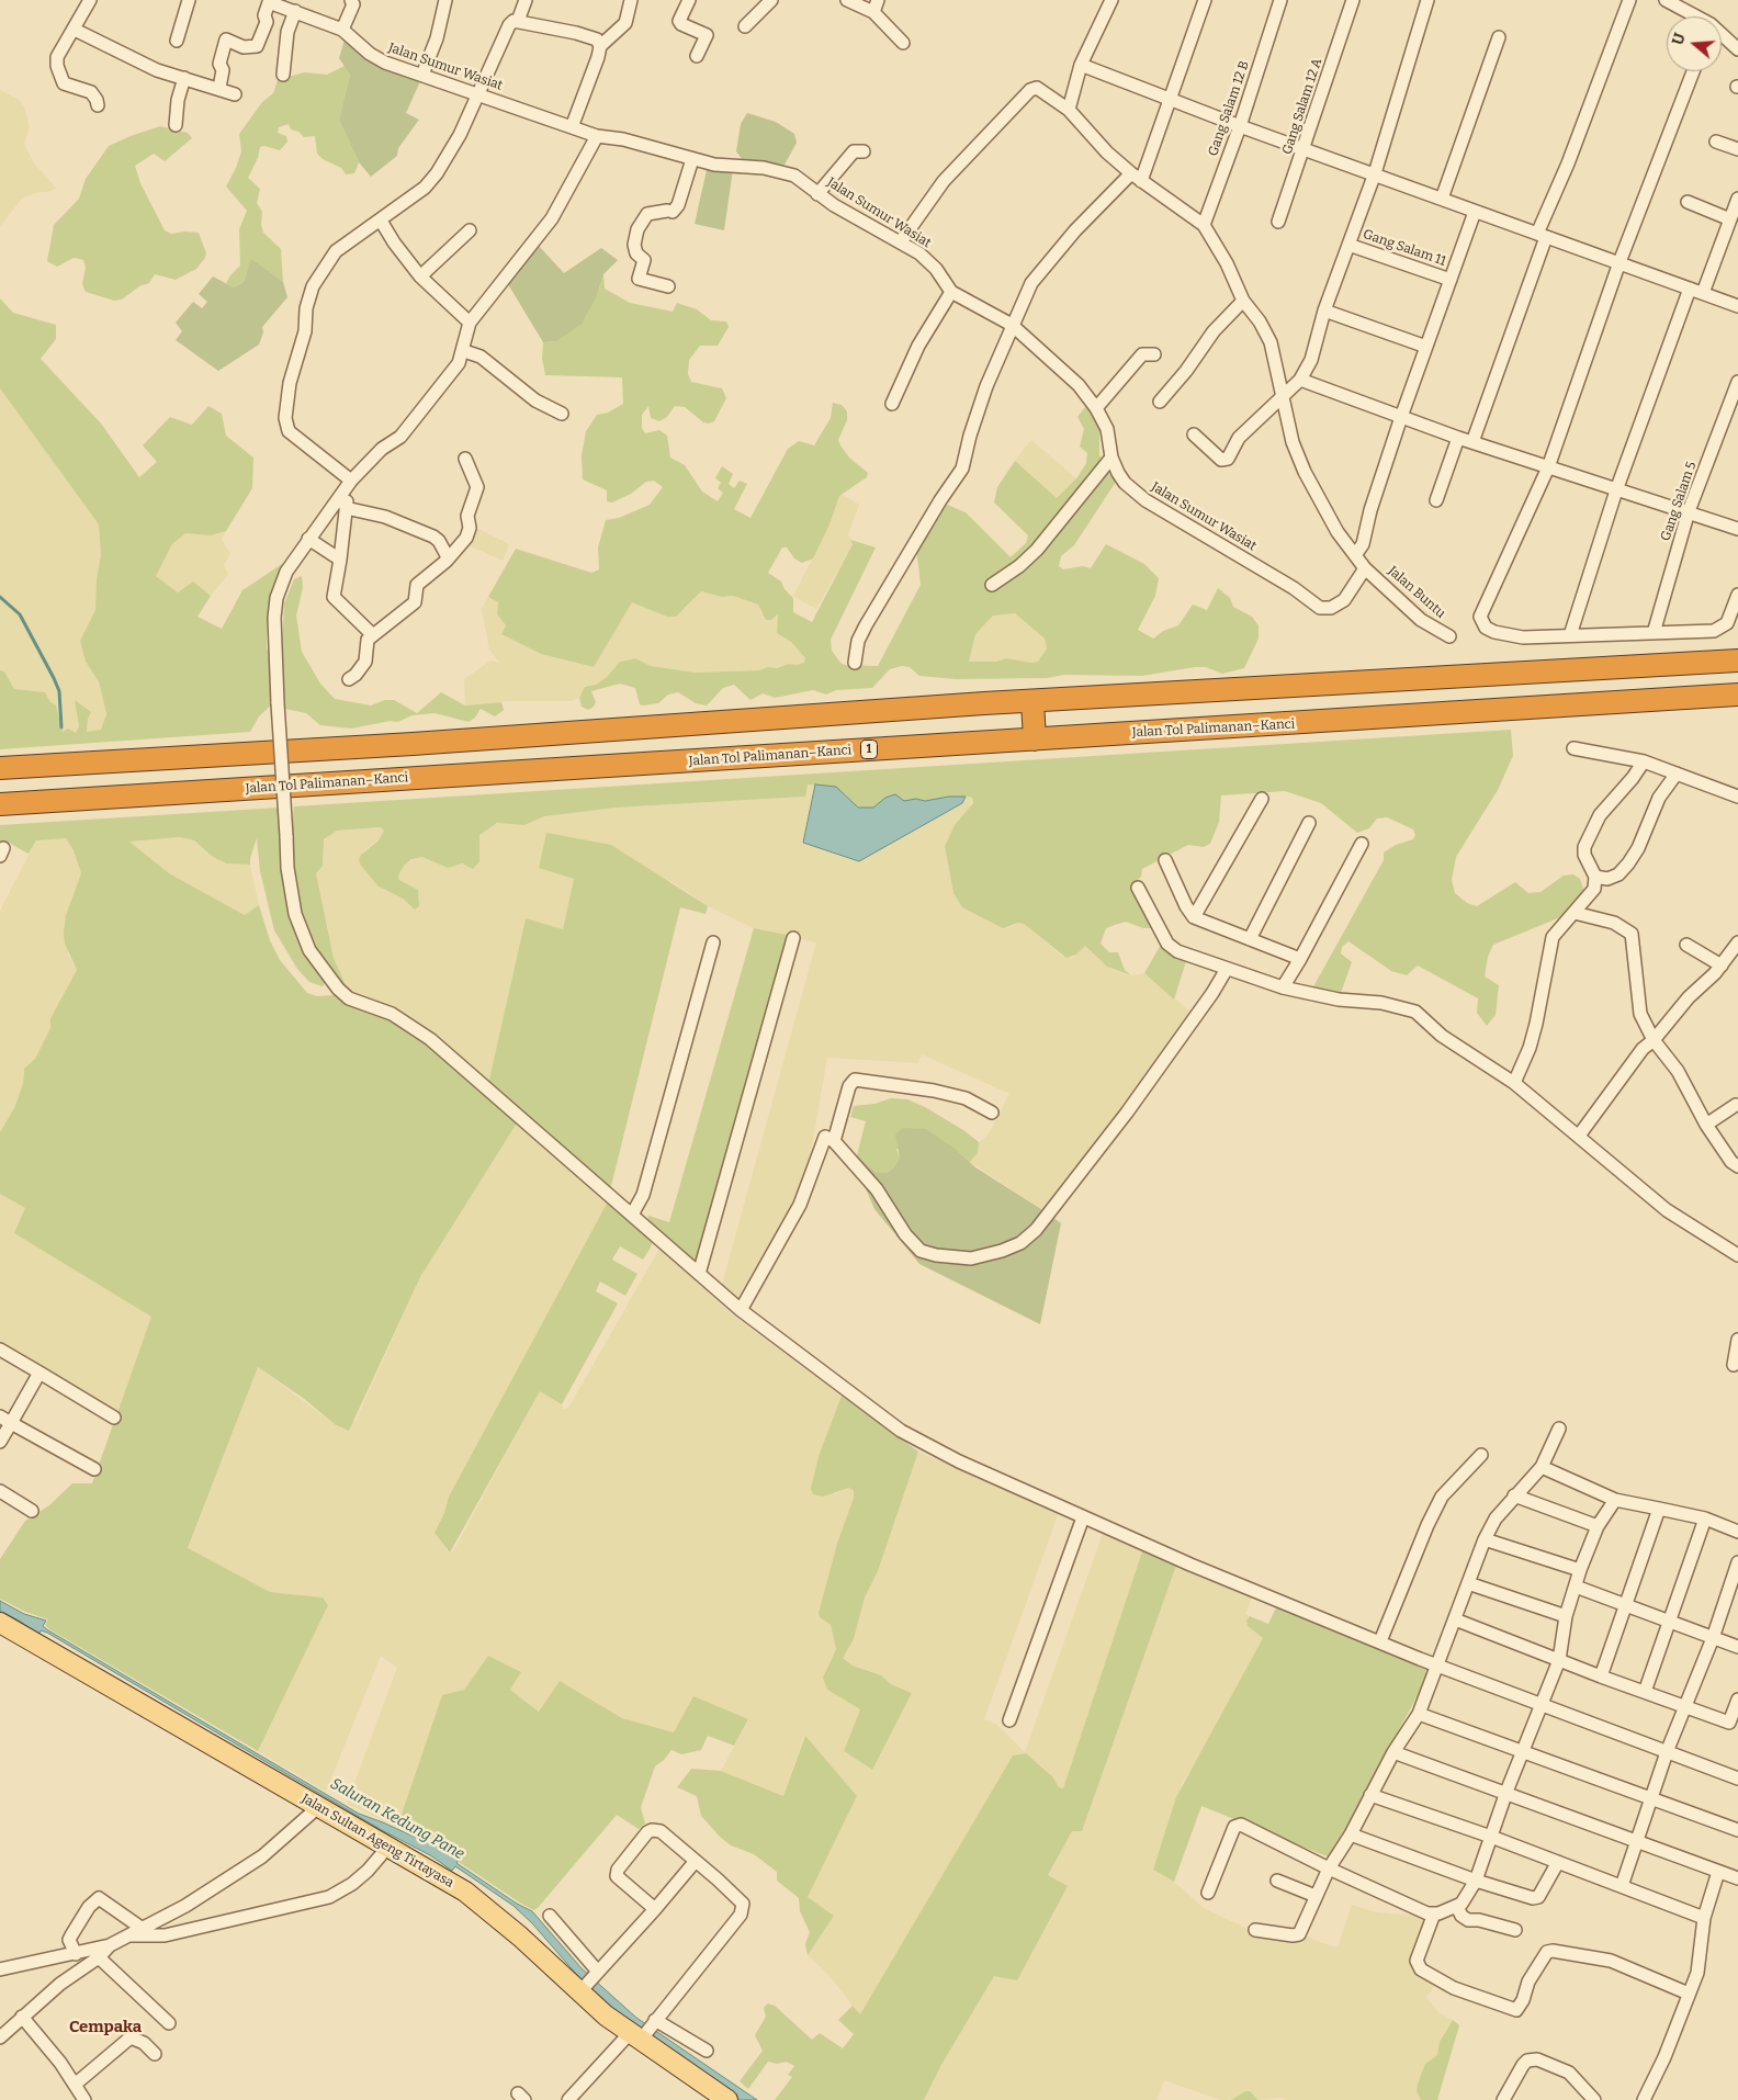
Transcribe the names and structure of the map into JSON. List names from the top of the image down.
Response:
{
  "streets": {
    "highway": ["Jalan Tol Palimanan–Kanci", "1"],
    "main road": ["Jalan Sultan Ageng Tirtayasa"],
    "street": [
      "Jalan Sumur Wasiat",
      "Gang Salam 12 A",
      "Gang Salam 12 B",
      "Gang Salam 11",
      "Gang Salam 5",
      "Jalan Buntu"
    ]
  },
  "crossings": [
    ["Jalan Sumur Wasiat", "Jalan Buntu"],
    ["Gang Salam 12 B", "Jalan Buntu"]
  ],
  "districts": ["Cempaka"],
  "water": ["Saluran Kedung Pane"],
  "north": "left"
}
